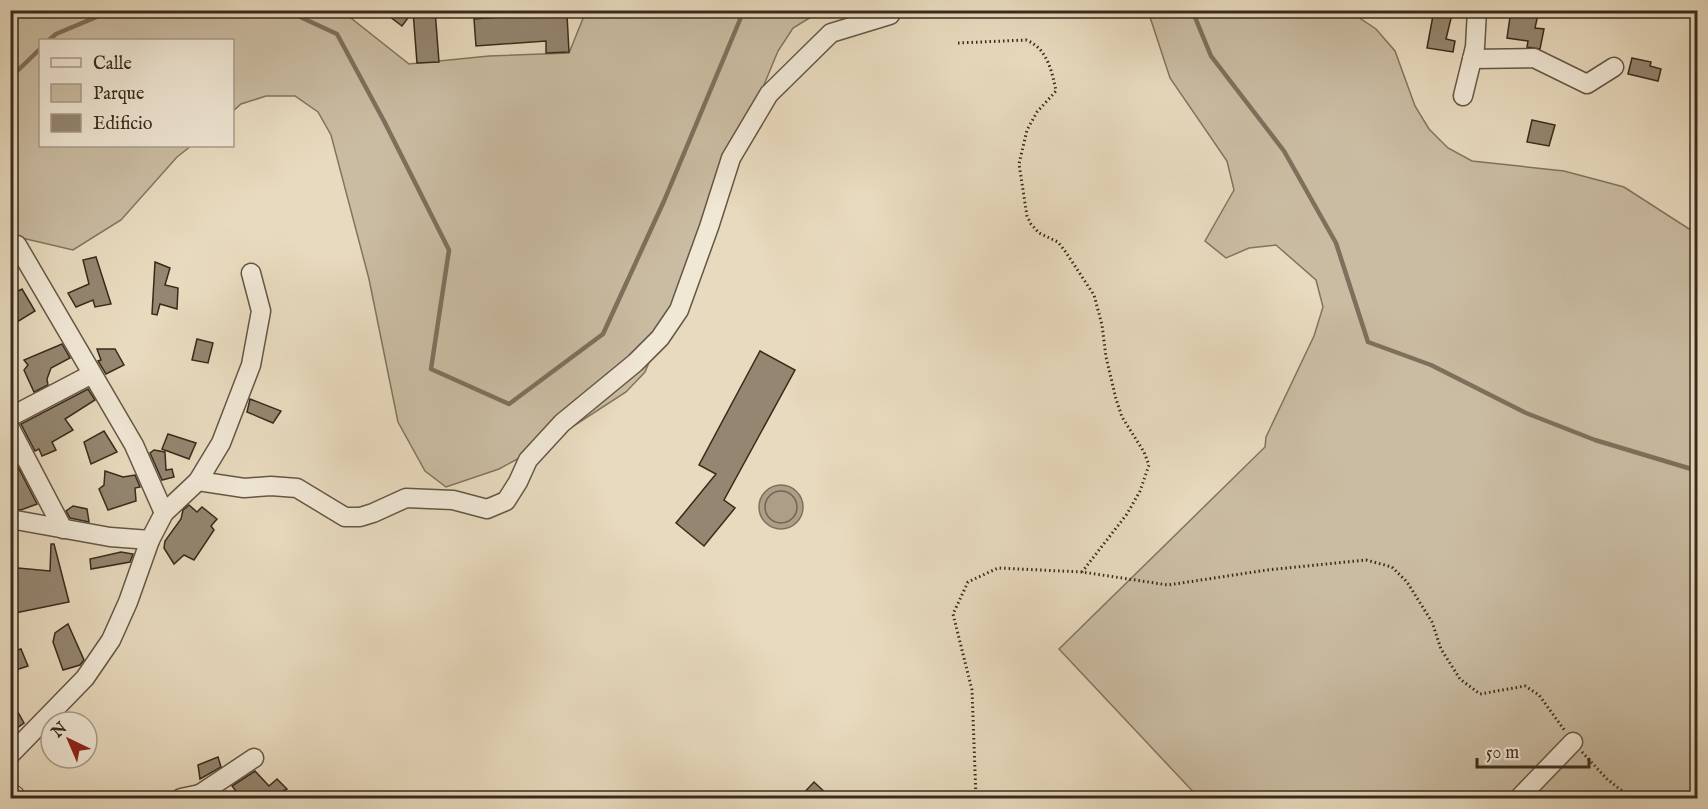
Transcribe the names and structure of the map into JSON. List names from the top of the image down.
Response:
{
  "legend": ["Calle", "Parque", "Edificio"],
  "scale_bar": "50 m",
  "north": "top left"
}
